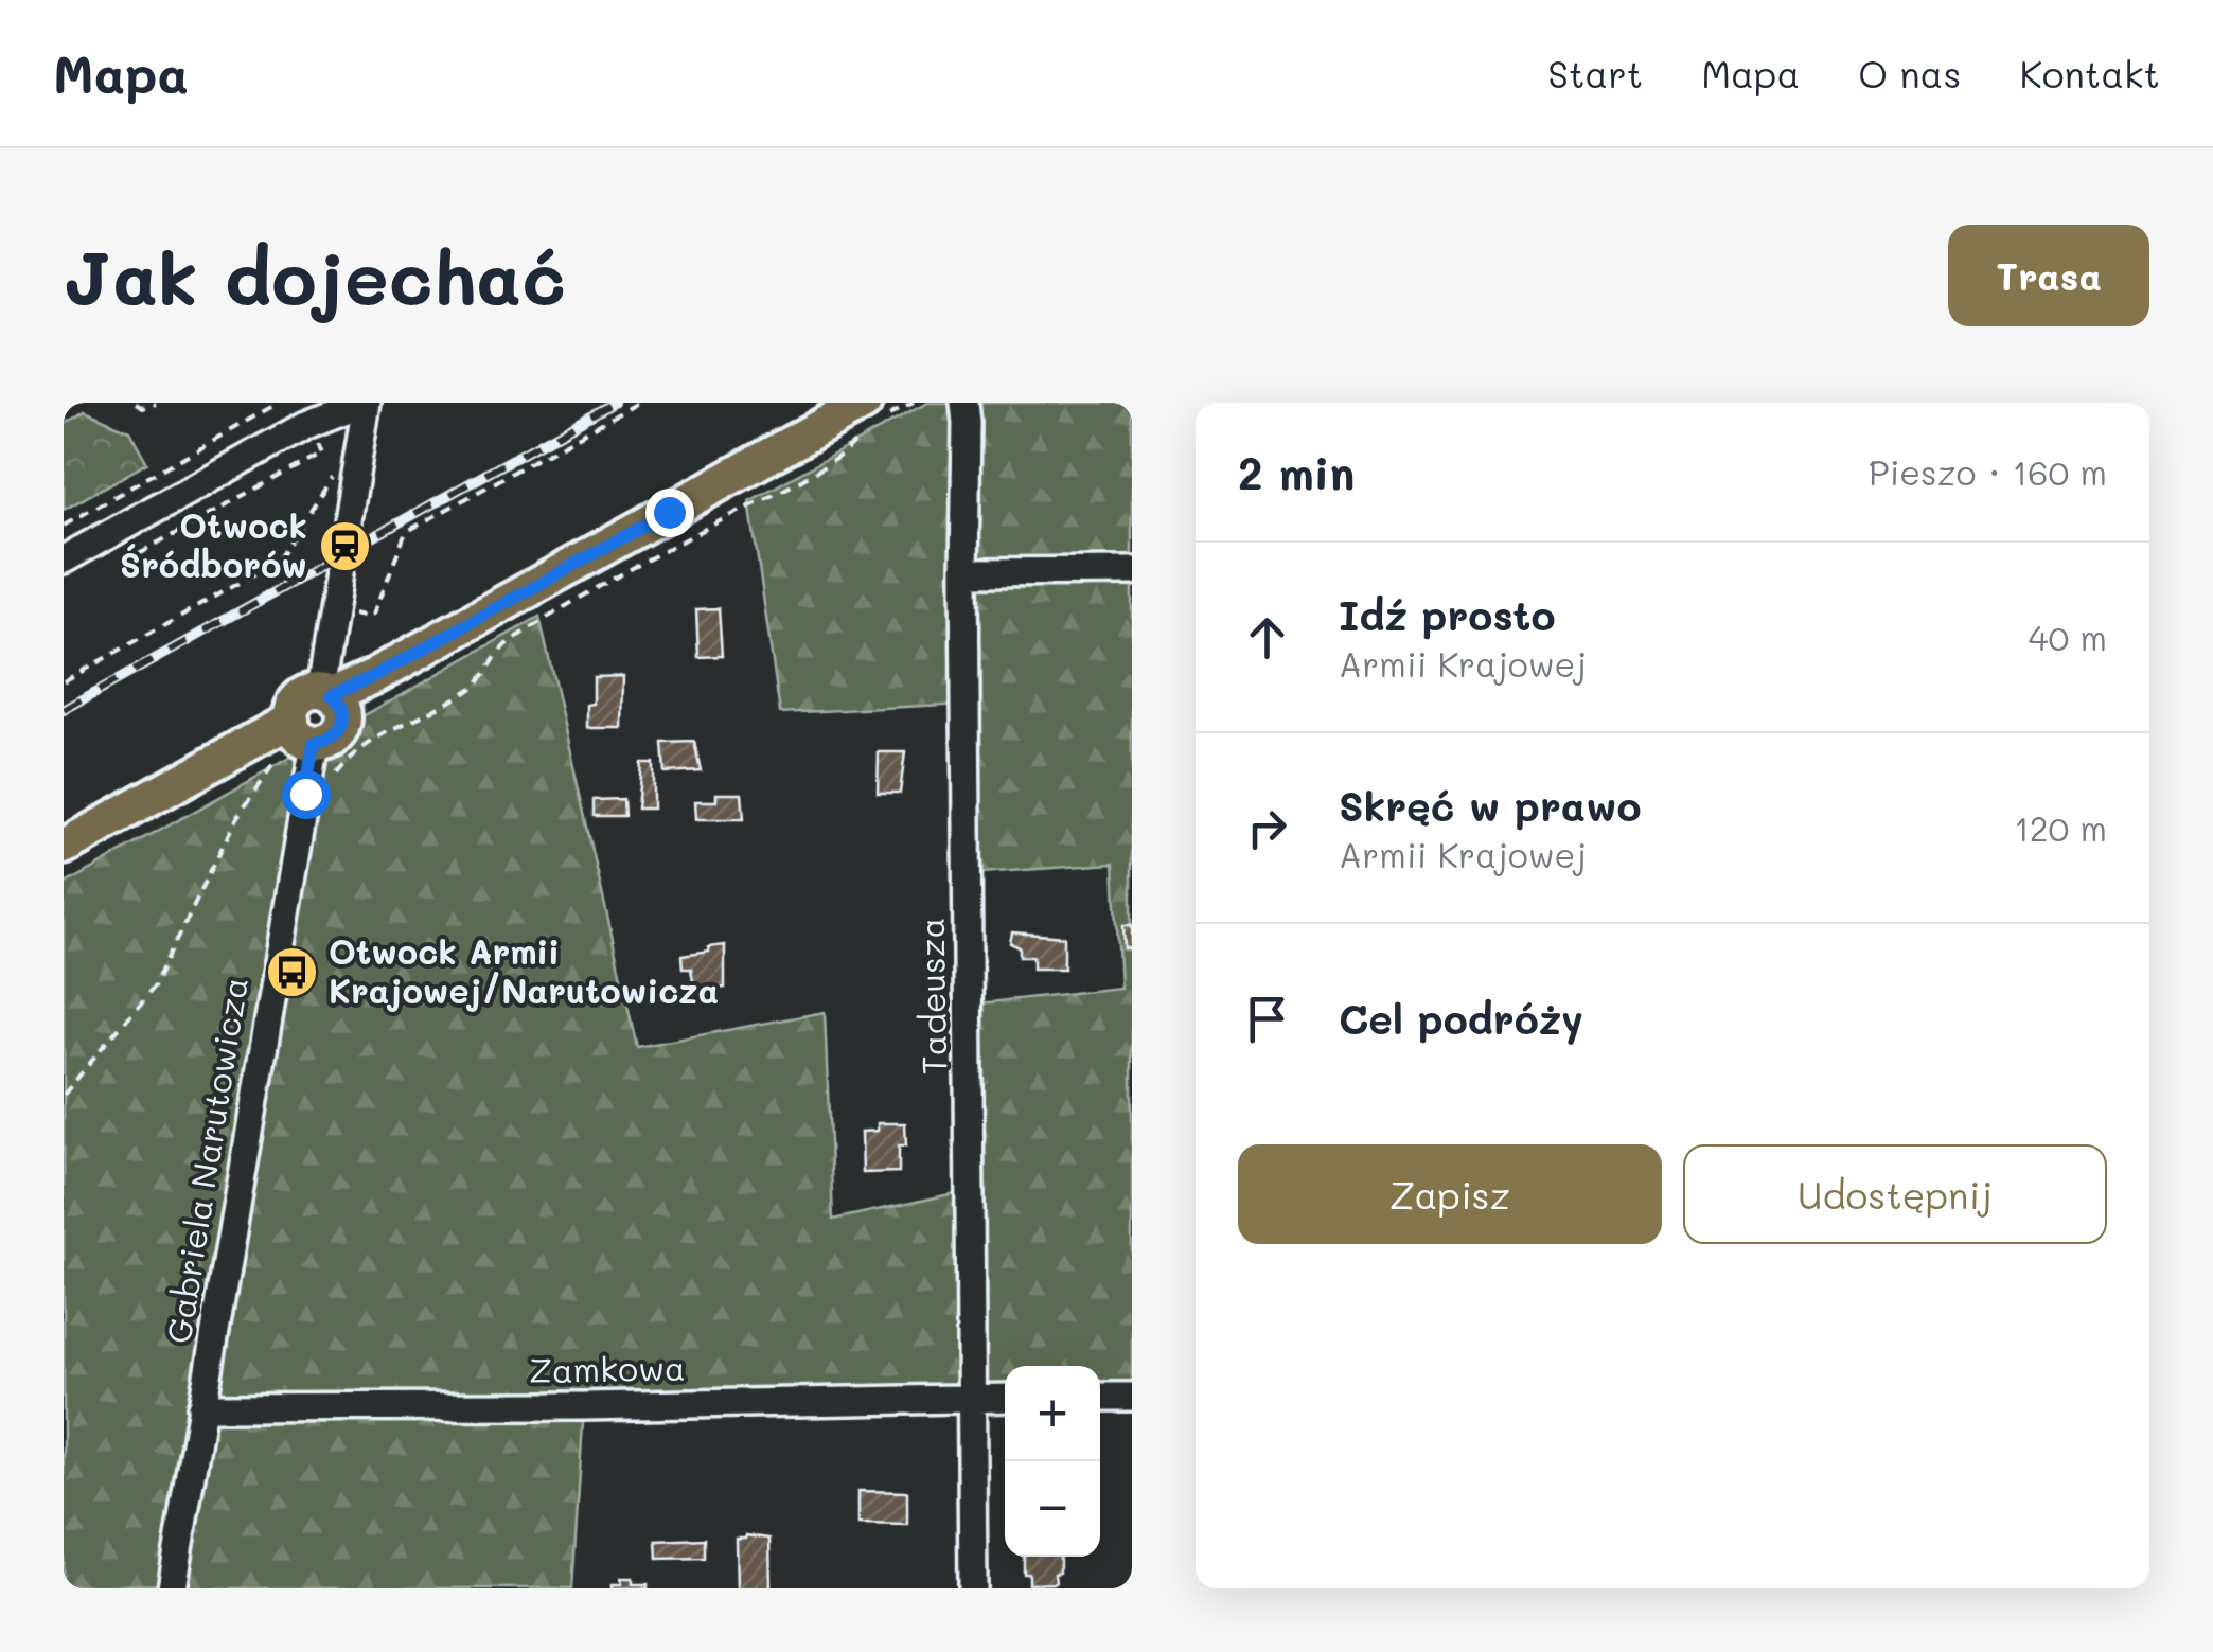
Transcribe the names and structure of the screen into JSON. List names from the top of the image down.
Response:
{
  "streets": {
    "street": ["Tadeusza", "Gabriela Narutowicza", "Zamkowa"]
  },
  "crossings": [
    ["Tadeusza", "Zamkowa"],
    ["Gabriela Narutowicza", "Zamkowa"]
  ],
  "places": {
    "station": ["Otwock Śródborów"],
    "bus stop": ["Otwock Armii Krajowej/Narutowicza"]
  },
  "page": {
    "header": "Mapa",
    "nav": [
      "Start",
      "Mapa",
      "O nas",
      "Kontakt"
    ],
    "buttons": [
      "Trasa",
      ["Zapisz", "Udostępnij"]
    ],
    "title": "Jak dojechać",
    "heading": ["2 min", "Pieszo · 160 m"],
    "list": [
      ["Idź prosto", "Armii Krajowej", "40 m"],
      ["Skręć w prawo", "Armii Krajowej", "120 m"],
      "Cel podróży"
    ],
    "map_buttons": ["+", "−"]
  }
}
